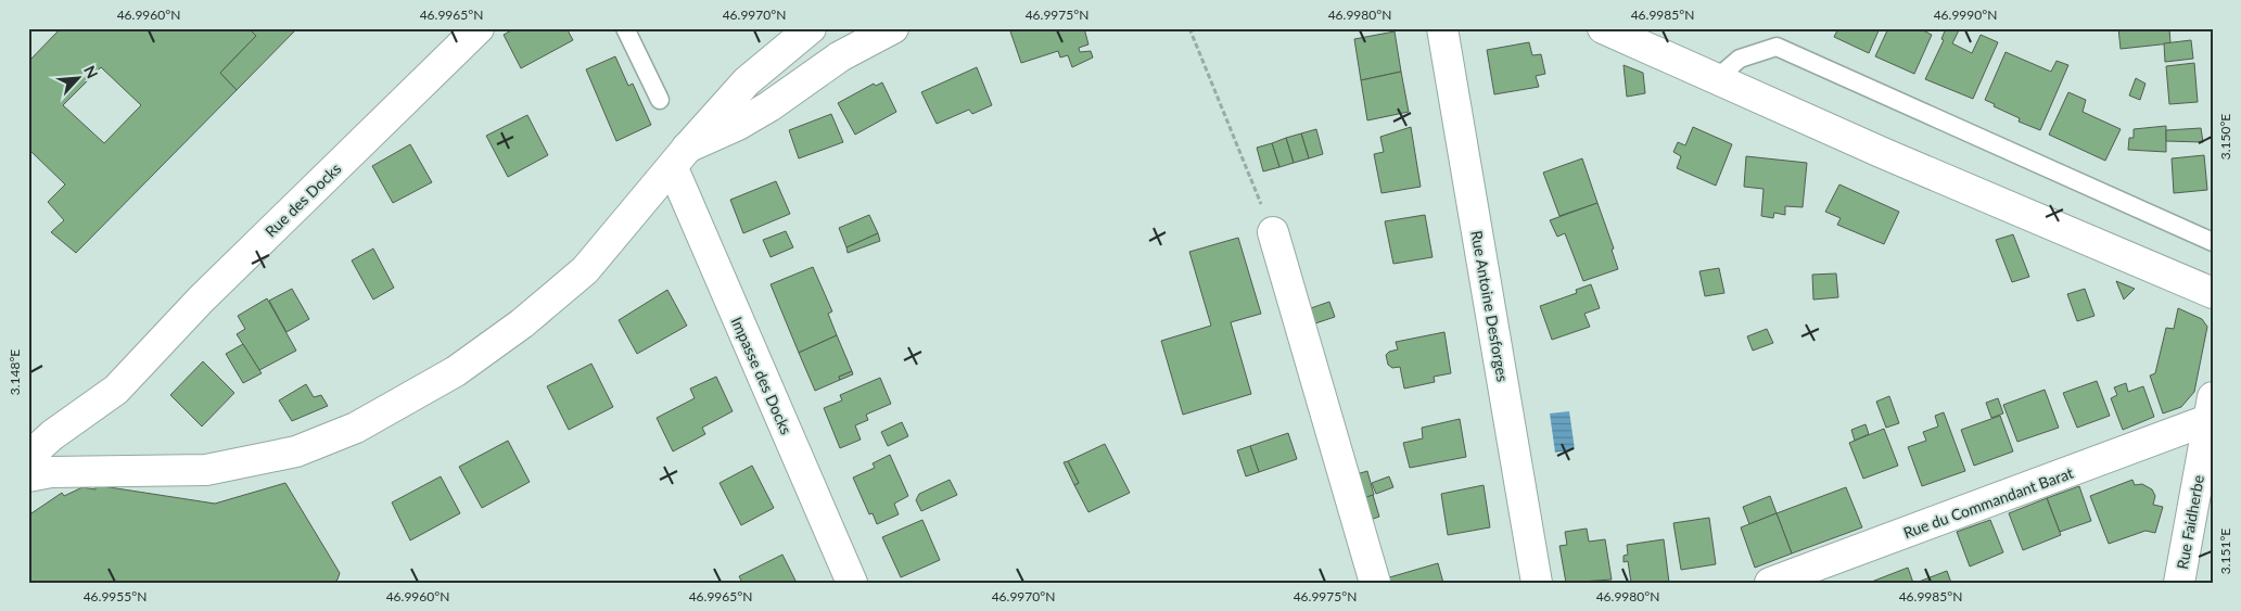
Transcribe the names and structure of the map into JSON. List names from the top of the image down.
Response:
{
  "streets": {
    "street": [
      "Rue des Docks",
      "Rue Antoine Desforges",
      "Impasse des Docks",
      "Rue du Commandant Barat",
      "Rue Faidherbe"
    ]
  },
  "crossings": [
    ["Rue du Commandant Barat", "Rue Faidherbe"]
  ],
  "north": "top right",
  "coordinates": [
    "46.9960°N",
    "46.9965°N",
    "46.9970°N",
    "46.9975°N",
    "46.9980°N",
    "46.9985°N",
    "46.9990°N",
    "3.150°E",
    "3.148°E",
    "3.151°E",
    "46.9955°N"
  ]
}
